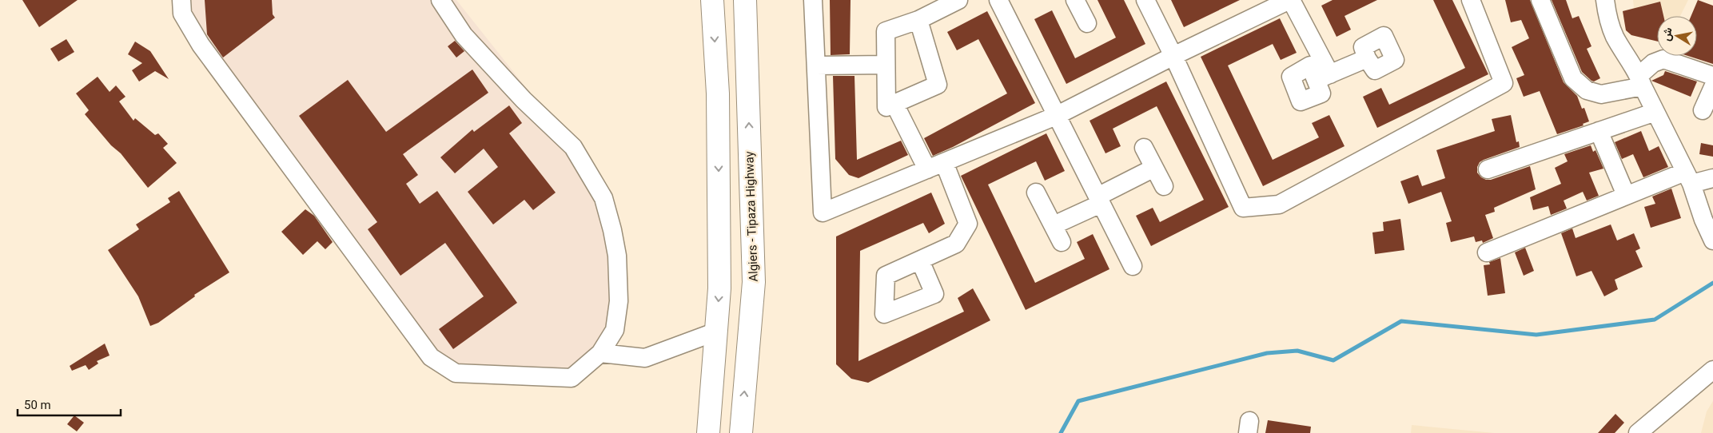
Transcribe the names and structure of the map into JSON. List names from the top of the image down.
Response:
{
  "streets": {
    "highway": ["Algiers - Tipaza Highway"]
  },
  "scale_bar": "50 m",
  "north": "left"
}
